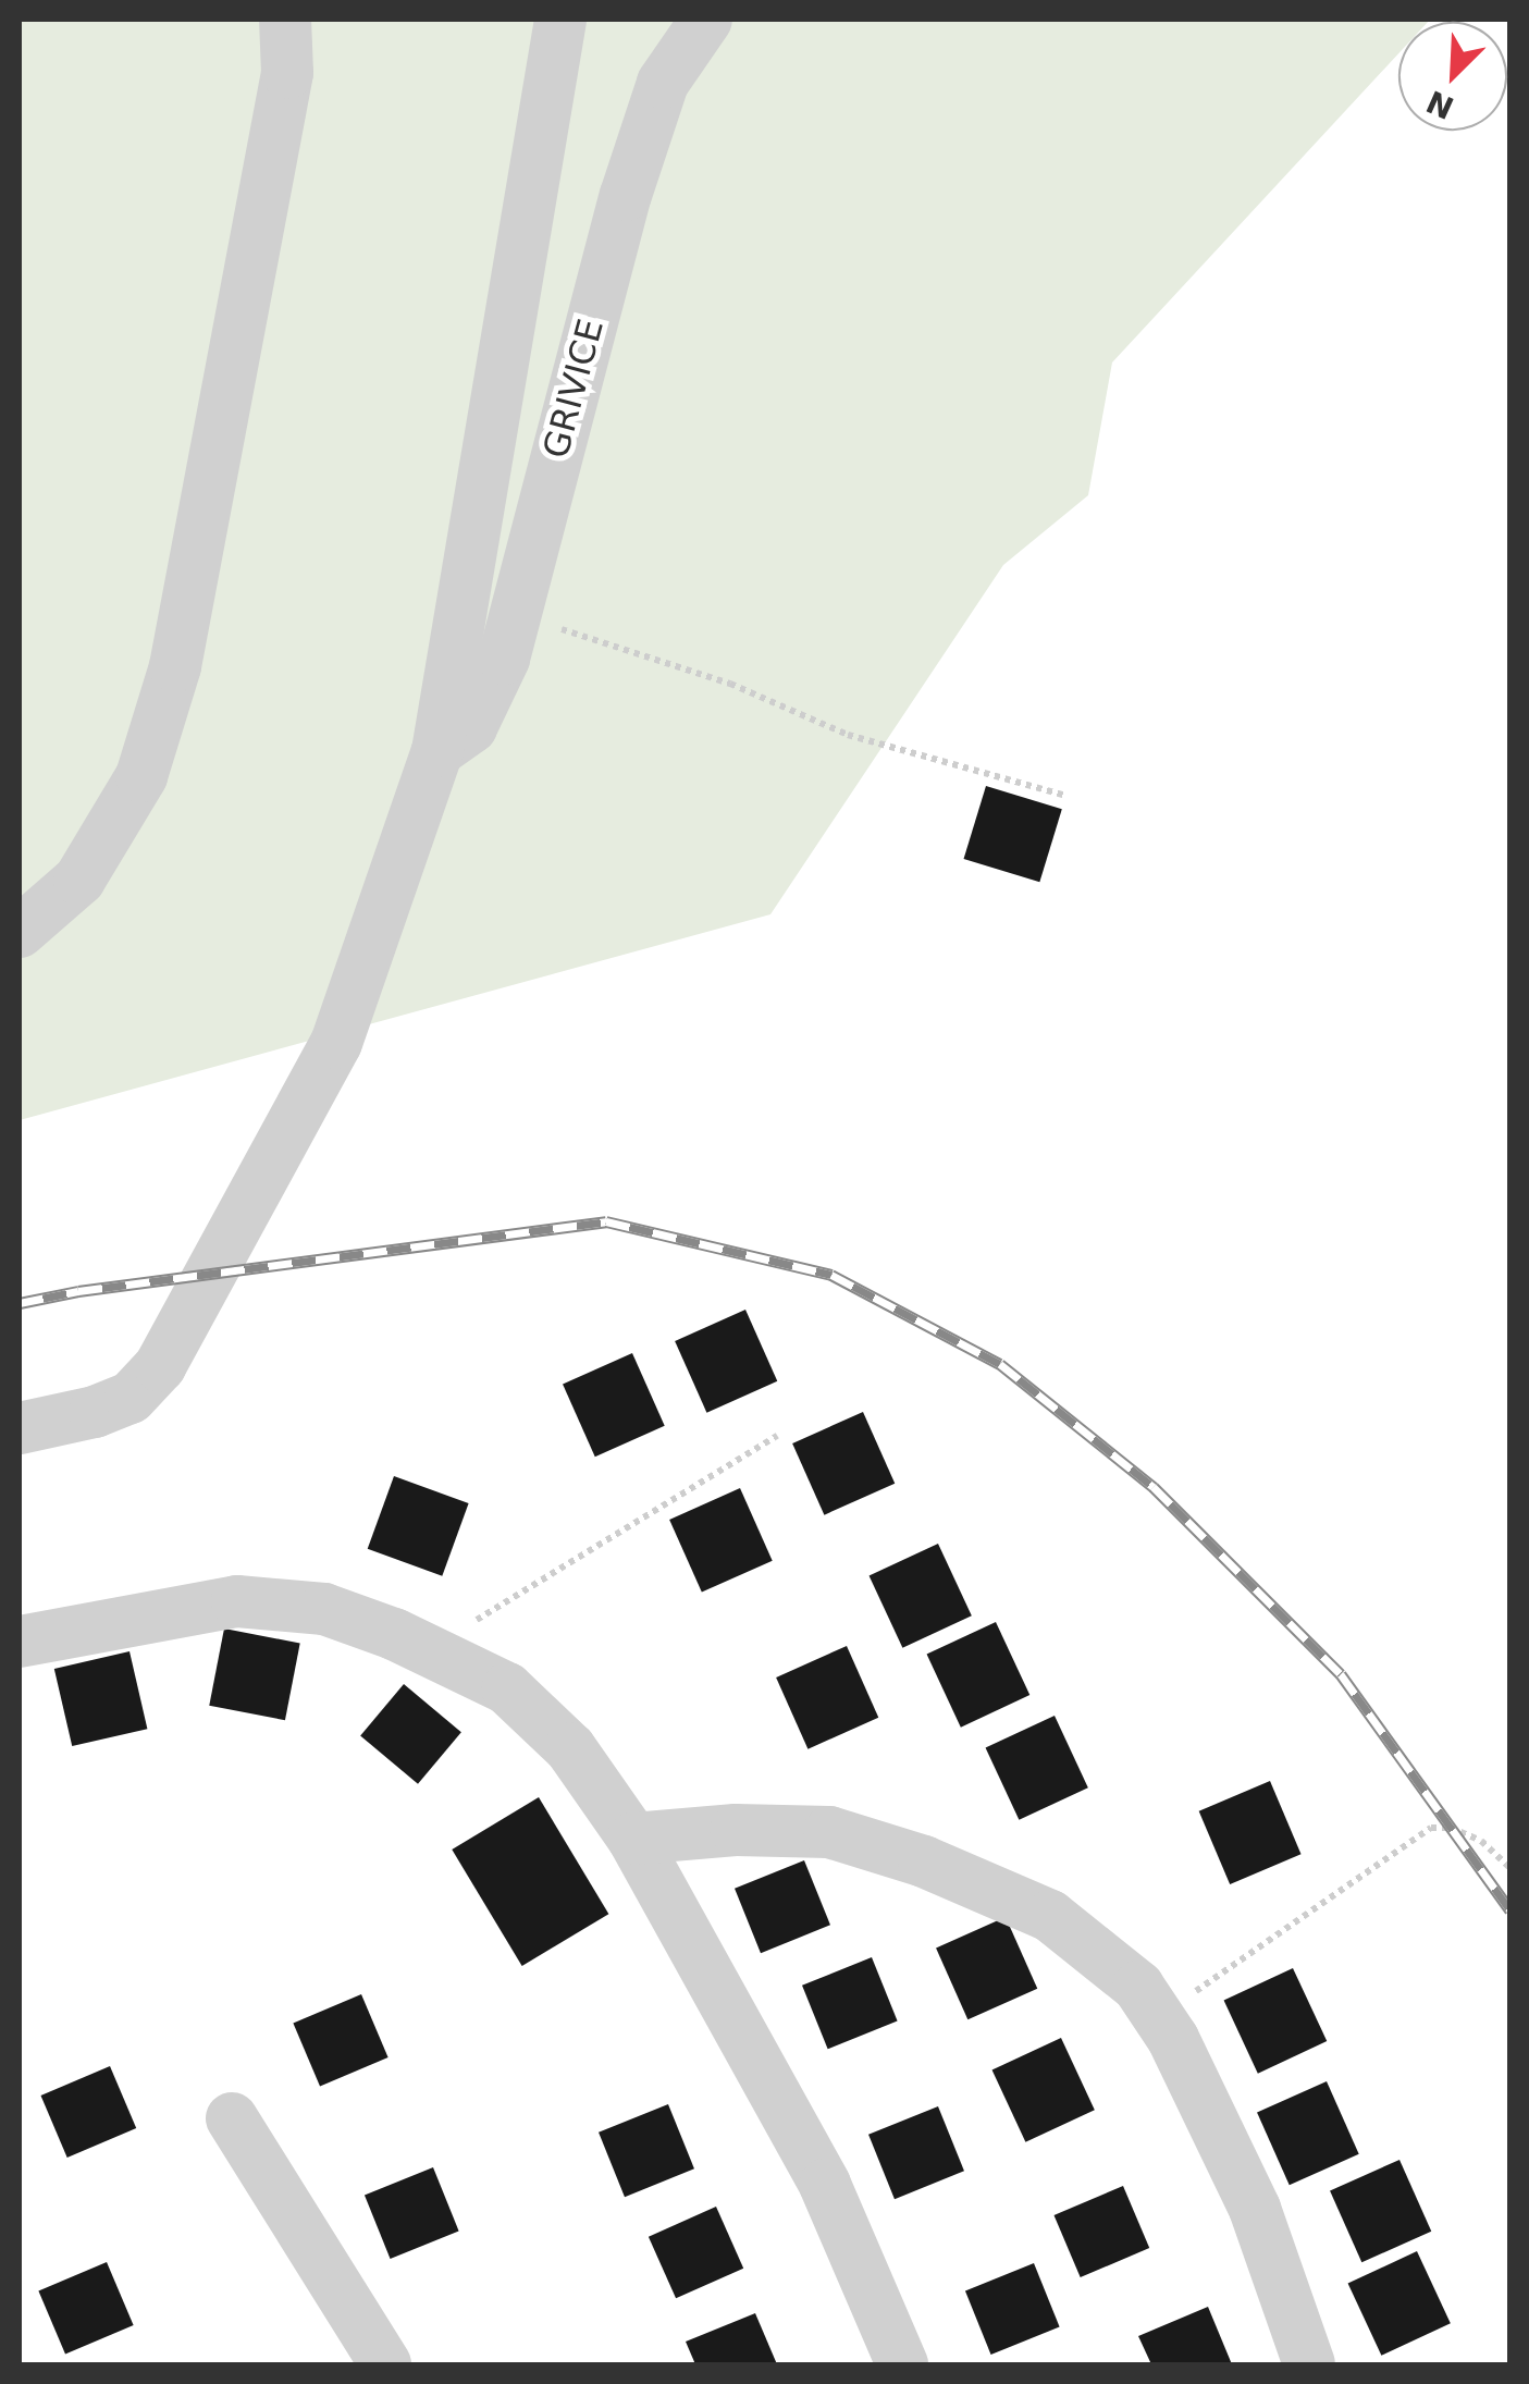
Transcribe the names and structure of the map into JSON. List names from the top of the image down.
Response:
{
  "streets": {
    "street": ["GRIVICE"]
  },
  "north": "bottom left"
}
